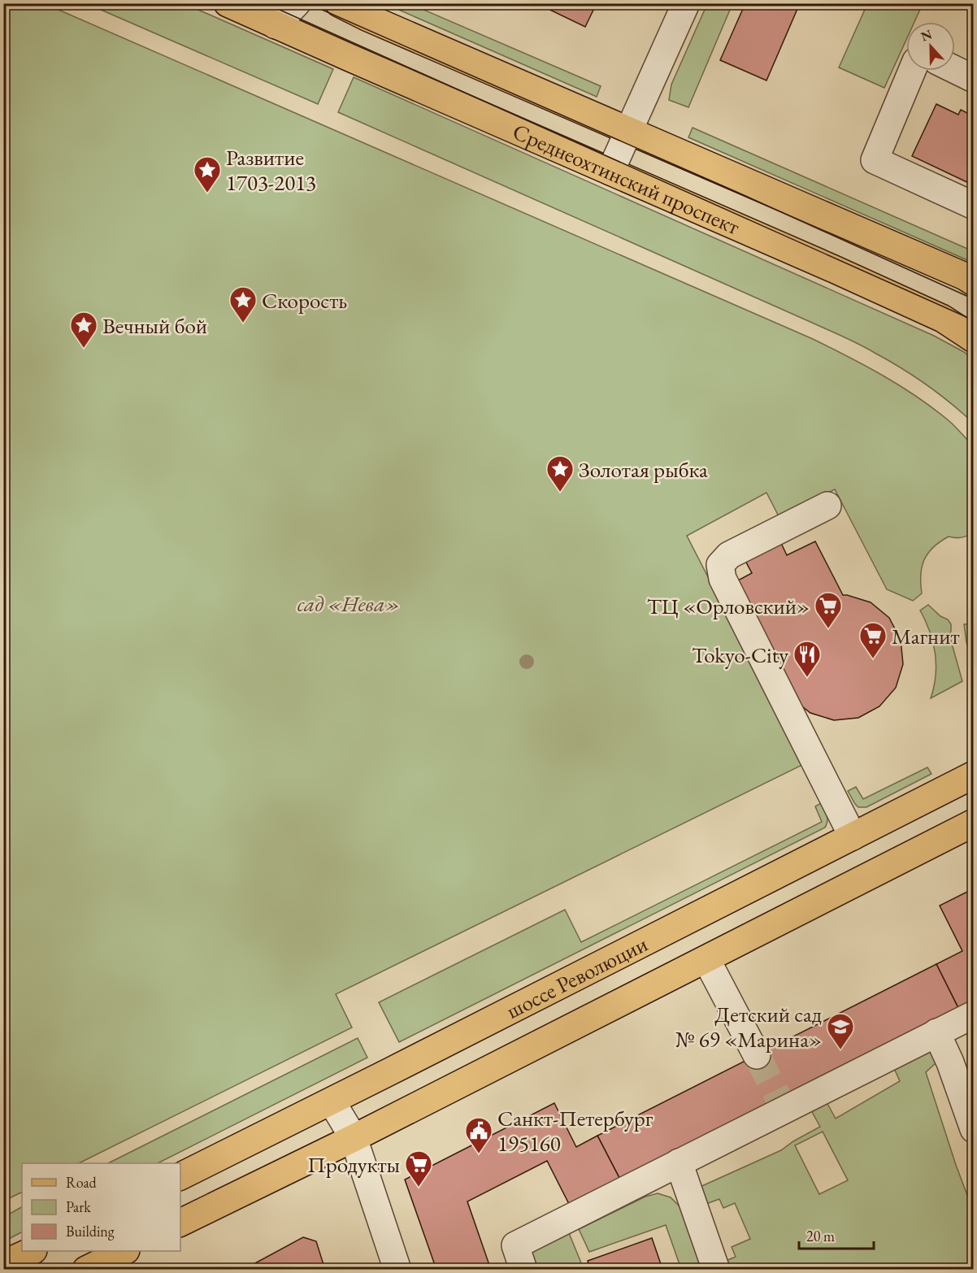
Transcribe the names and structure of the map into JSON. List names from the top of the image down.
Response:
{
  "streets": {
    "main road": ["Среднеохтинский проспект", "шоссе Революции"]
  },
  "parks": ["сад «Нева»"],
  "places": {
    "place": [
      "Развитие 1703-2013",
      "Скорость",
      "Вечный бой",
      "Золотая рыбка"
    ],
    "supermarket": ["ТЦ «Орловский»", "Магнит", "Продукты"],
    "restaurant": ["Tokyo-City"],
    "school or university": ["Детский сад № 69 «Марина»"],
    "public building": ["Санкт-Петербург 195160"]
  },
  "legend": ["Road", "Park", "Building"],
  "scale_bar": "20 m",
  "north": "top"
}
